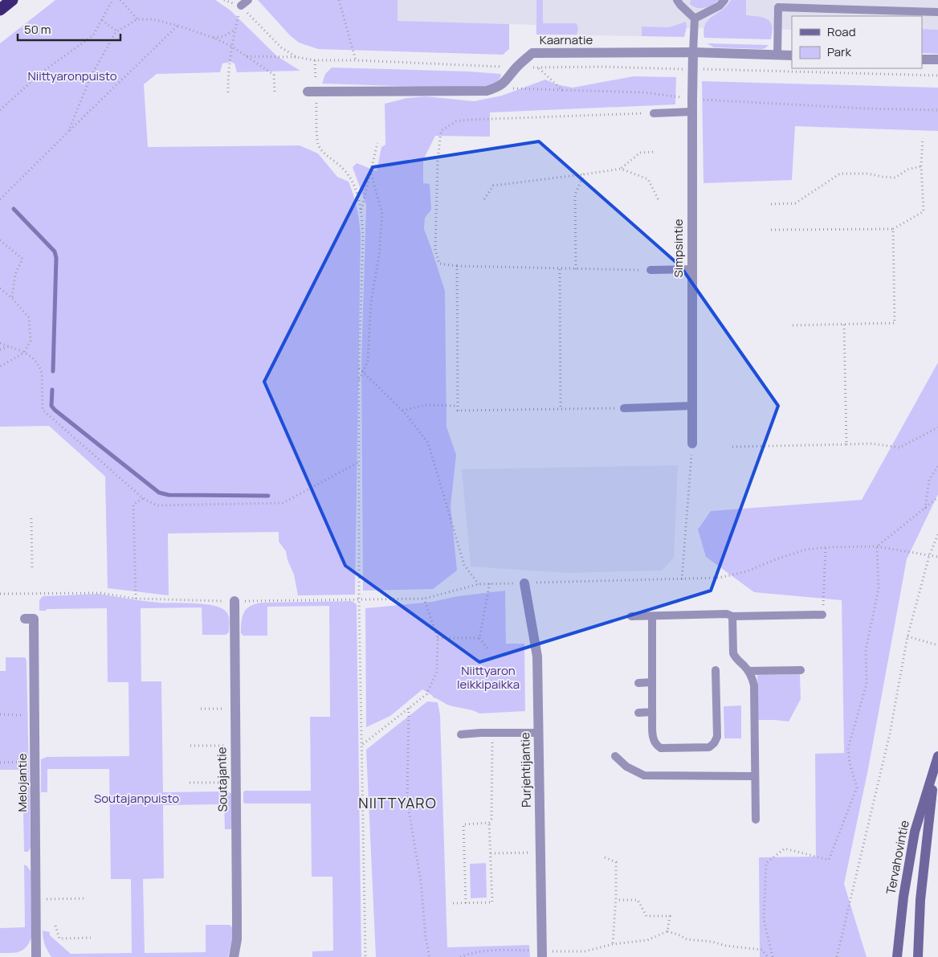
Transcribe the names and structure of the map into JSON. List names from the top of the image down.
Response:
{
  "streets": {
    "main road": ["Tervahovintie"],
    "street": [
      "Kaarnatie",
      "Simpsintie",
      "Purjehtijantie",
      "Soutajantie",
      "Melojantie"
    ]
  },
  "crossings": [
    ["Kaarnatie", "Simpsintie"]
  ],
  "districts": ["NIITTYARO"],
  "parks": ["Niittyaronpuisto", "Niittyaron leikkipaikka", "Soutajanpuisto"],
  "legend": ["Road", "Park"],
  "scale_bar": "50 m"
}
